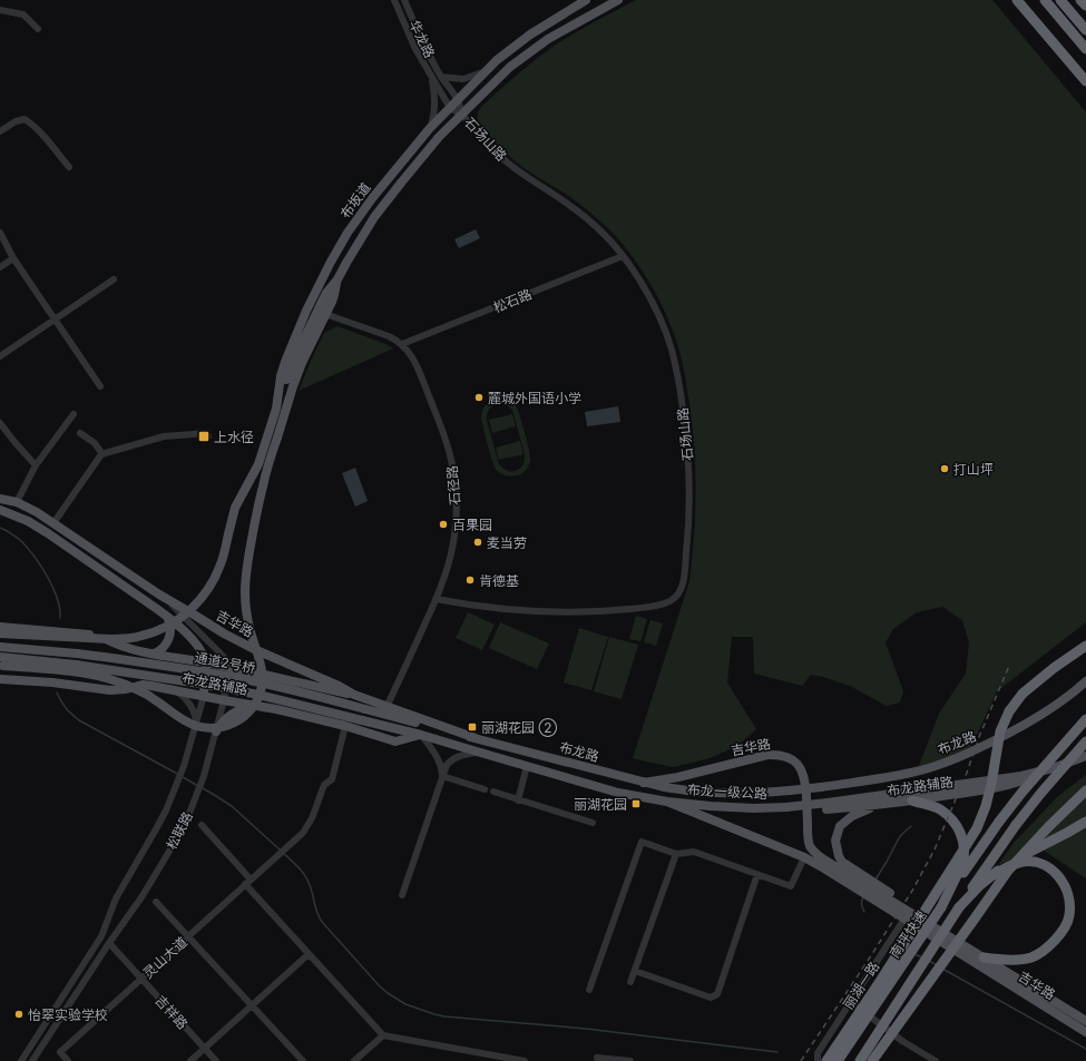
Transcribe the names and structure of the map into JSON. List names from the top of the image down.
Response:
{
  "streets": {
    "highway": ["南坪快速"],
    "main road": [
      "布坂道",
      "吉华路",
      "通道2号桥",
      "布龙路辅路",
      "布龙路",
      "布龙一级公路"
    ],
    "street": [
      "华龙路",
      "石场山路",
      "松石路",
      "石径路",
      "松联路",
      "灵山大道",
      "丽湖一路",
      "吉祥路"
    ]
  },
  "crossings": [
    ["华龙路", "石场山路"],
    ["华龙路", "布坂道"],
    ["石场山路", "布坂道"],
    ["石场山路", "松石路"],
    ["石场山路", "石径路"],
    ["松石路", "石径路"],
    ["石径路", "吉华路"],
    ["吉华路", "布龙路辅路"],
    ["吉华路", "布龙路"],
    ["吉华路", "丽湖一路"],
    ["通道2号桥", "布龙路"],
    ["布龙路辅路", "布龙路"],
    ["布龙路辅路", "布龙一级公路"],
    ["布龙路辅路", "松联路"],
    ["布龙路辅路", "灵山大道"],
    ["布龙路", "布龙一级公路"],
    ["松联路", "吉祥路"],
    ["灵山大道", "吉祥路"]
  ],
  "places": {
    "other": [
      "麓城外国语小学",
      "打山坪",
      "百果园",
      "麦当劳",
      "肯德基",
      "怡翠实验学校"
    ],
    "transit": ["上水径", "丽湖花园 ②", "丽湖花园"]
  }
}
